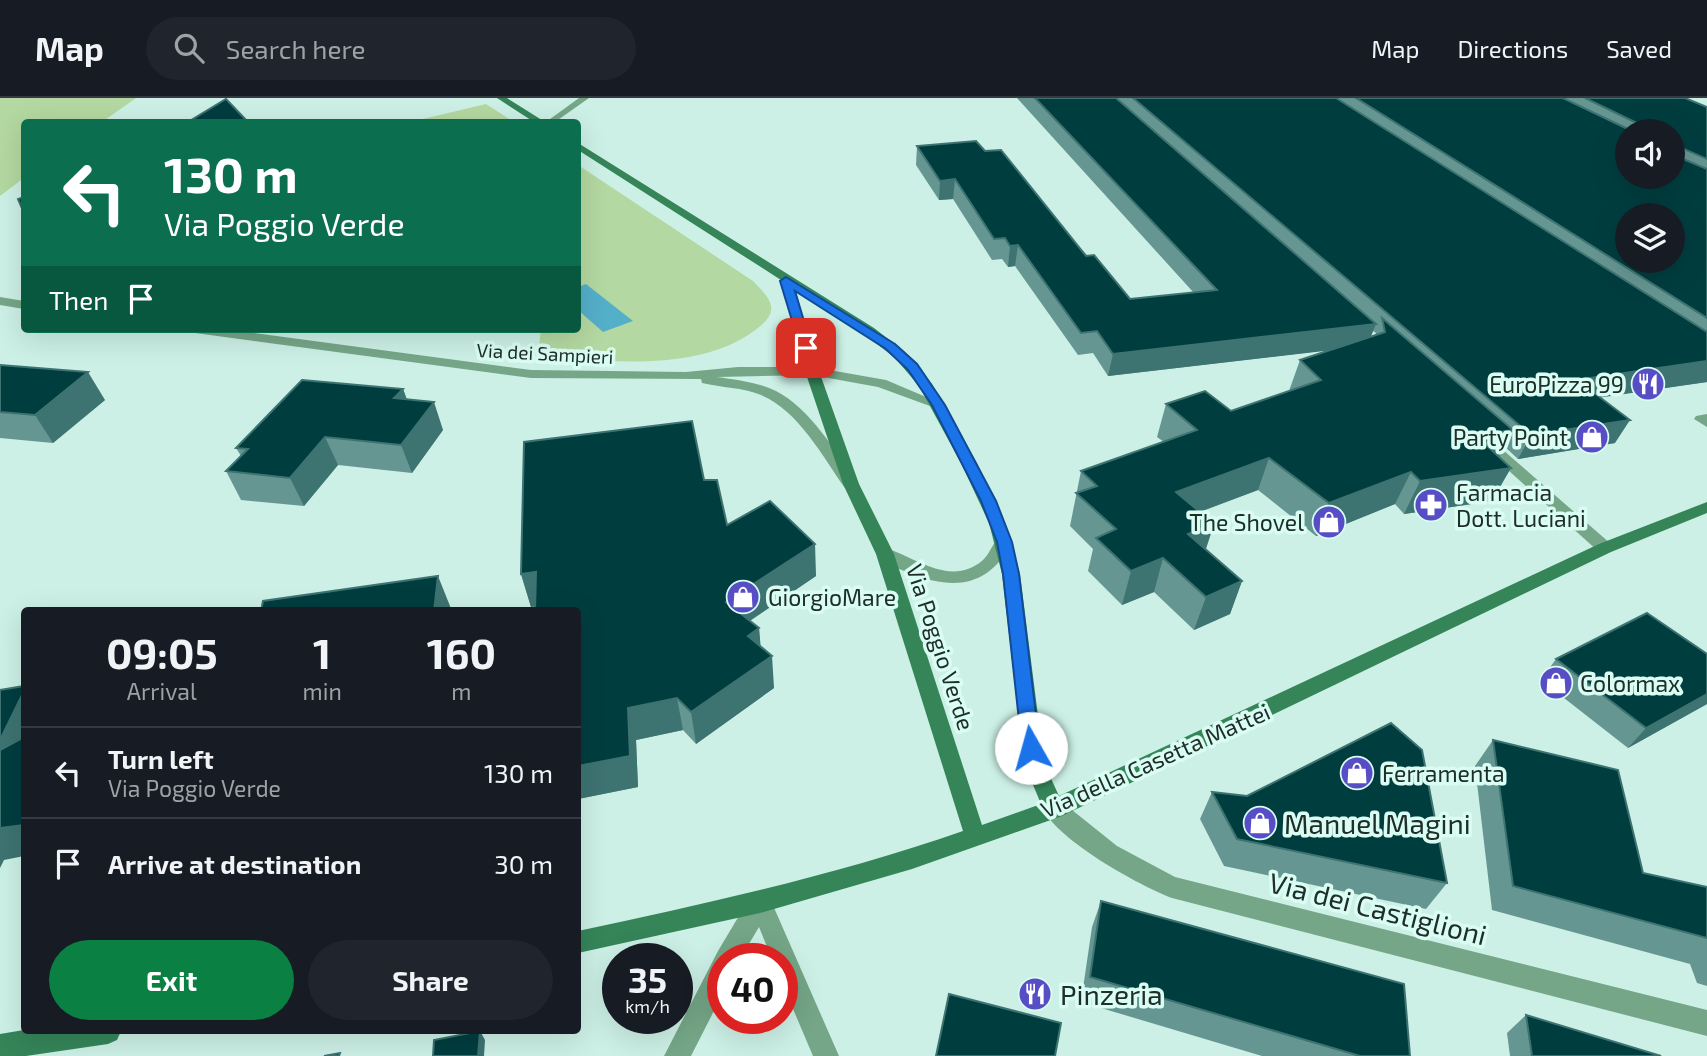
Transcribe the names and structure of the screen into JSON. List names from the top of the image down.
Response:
{
  "streets": {
    "street": [
      "Via dei Sampieri",
      "Via Poggio Verde",
      "Via della Casetta Mattei",
      "Via dei Castiglioni"
    ]
  },
  "crossings": [
    ["Via dei Sampieri", "Via Poggio Verde"],
    ["Via Poggio Verde", "Via della Casetta Mattei"],
    ["Via della Casetta Mattei", "Via dei Castiglioni"]
  ],
  "places": {
    "restaurant": ["EuroPizza 99", "Pinzeria"],
    "shop": [
      "Party Point",
      "The Shovel",
      "GiorgioMare",
      "Colormax",
      "Ferramenta",
      "Manuel Magini"
    ],
    "pharmacy": ["Farmacia Dott. Luciani"]
  },
  "page": {
    "header": "Map",
    "search": "Search here",
    "nav": ["Map", "Directions", "Saved"],
    "turn": ["130 m", "Via Poggio Verde"],
    "then": "Then",
    "eta": [
      "09:05",
      "Arrival",
      "1",
      "min",
      "160",
      "m"
    ],
    "list": [
      {
        "name": "Turn left",
        "note": "Via Poggio Verde",
        "value": "130 m"
      },
      {
        "name": "Arrive at destination",
        "value": "30 m"
      }
    ],
    "buttons": ["Exit", "Share"],
    "speed": "35 km/h",
    "limit": "40"
  }
}
